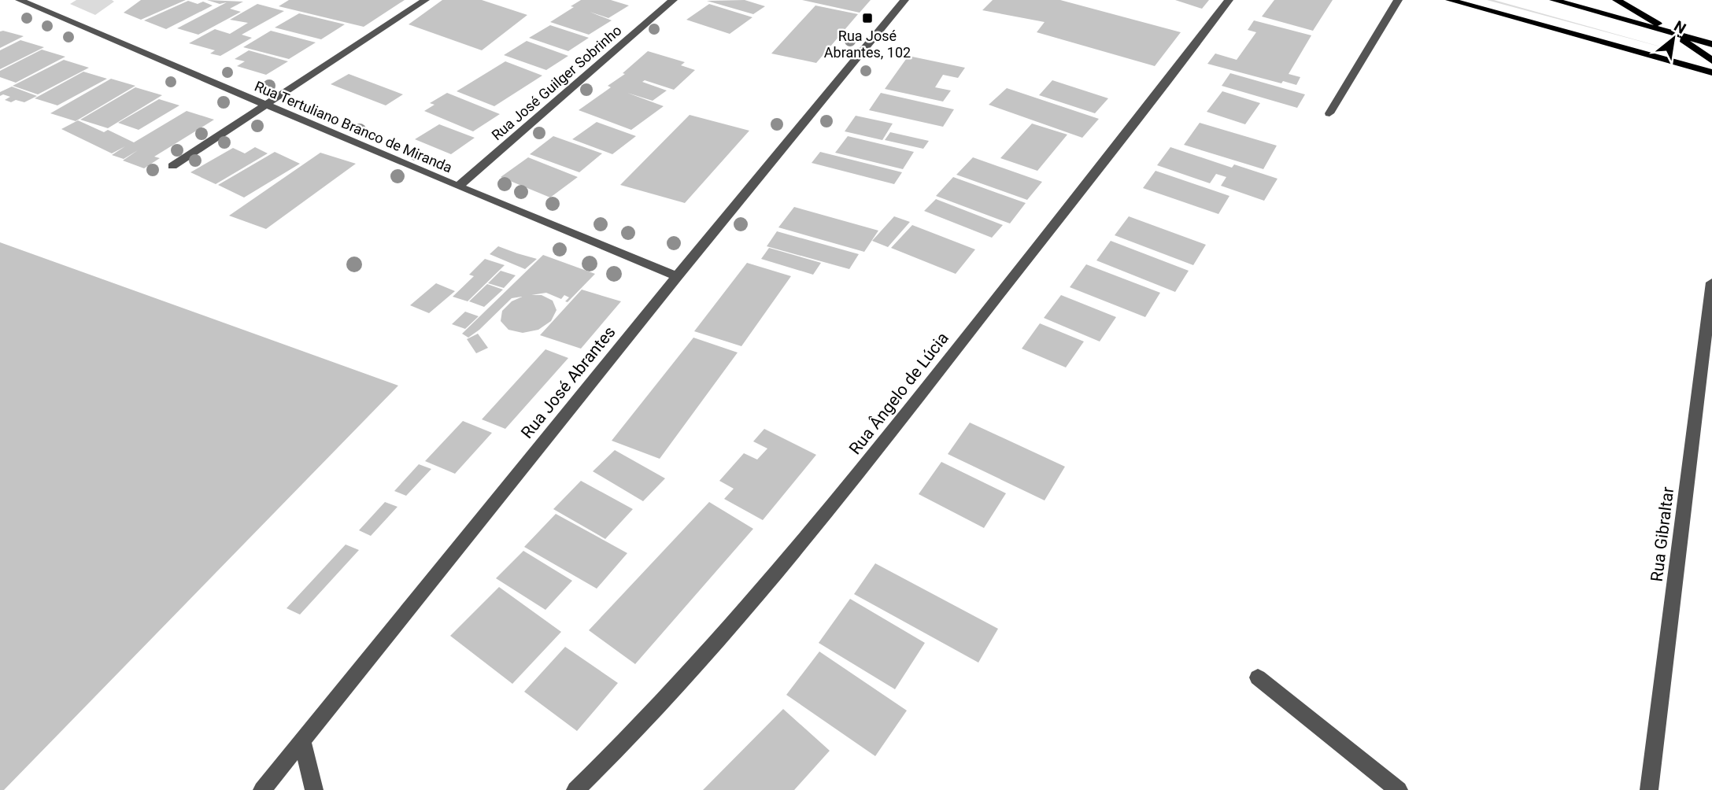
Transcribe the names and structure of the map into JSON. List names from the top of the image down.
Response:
{
  "streets": {
    "street": [
      "Rua José Guilger Sobrinho",
      "Rua Tertuliano Branco de Miranda",
      "Rua José Abrantes",
      "Rua Ângelo de Lúcia",
      "Rua Gibraltar"
    ]
  },
  "crossings": [
    ["Rua José Guilger Sobrinho", "Rua Tertuliano Branco de Miranda"],
    ["Rua Tertuliano Branco de Miranda", "Rua José Abrantes"]
  ],
  "places": {
    "transit": ["Rua José Abrantes, 102"]
  },
  "north": "top right"
}
